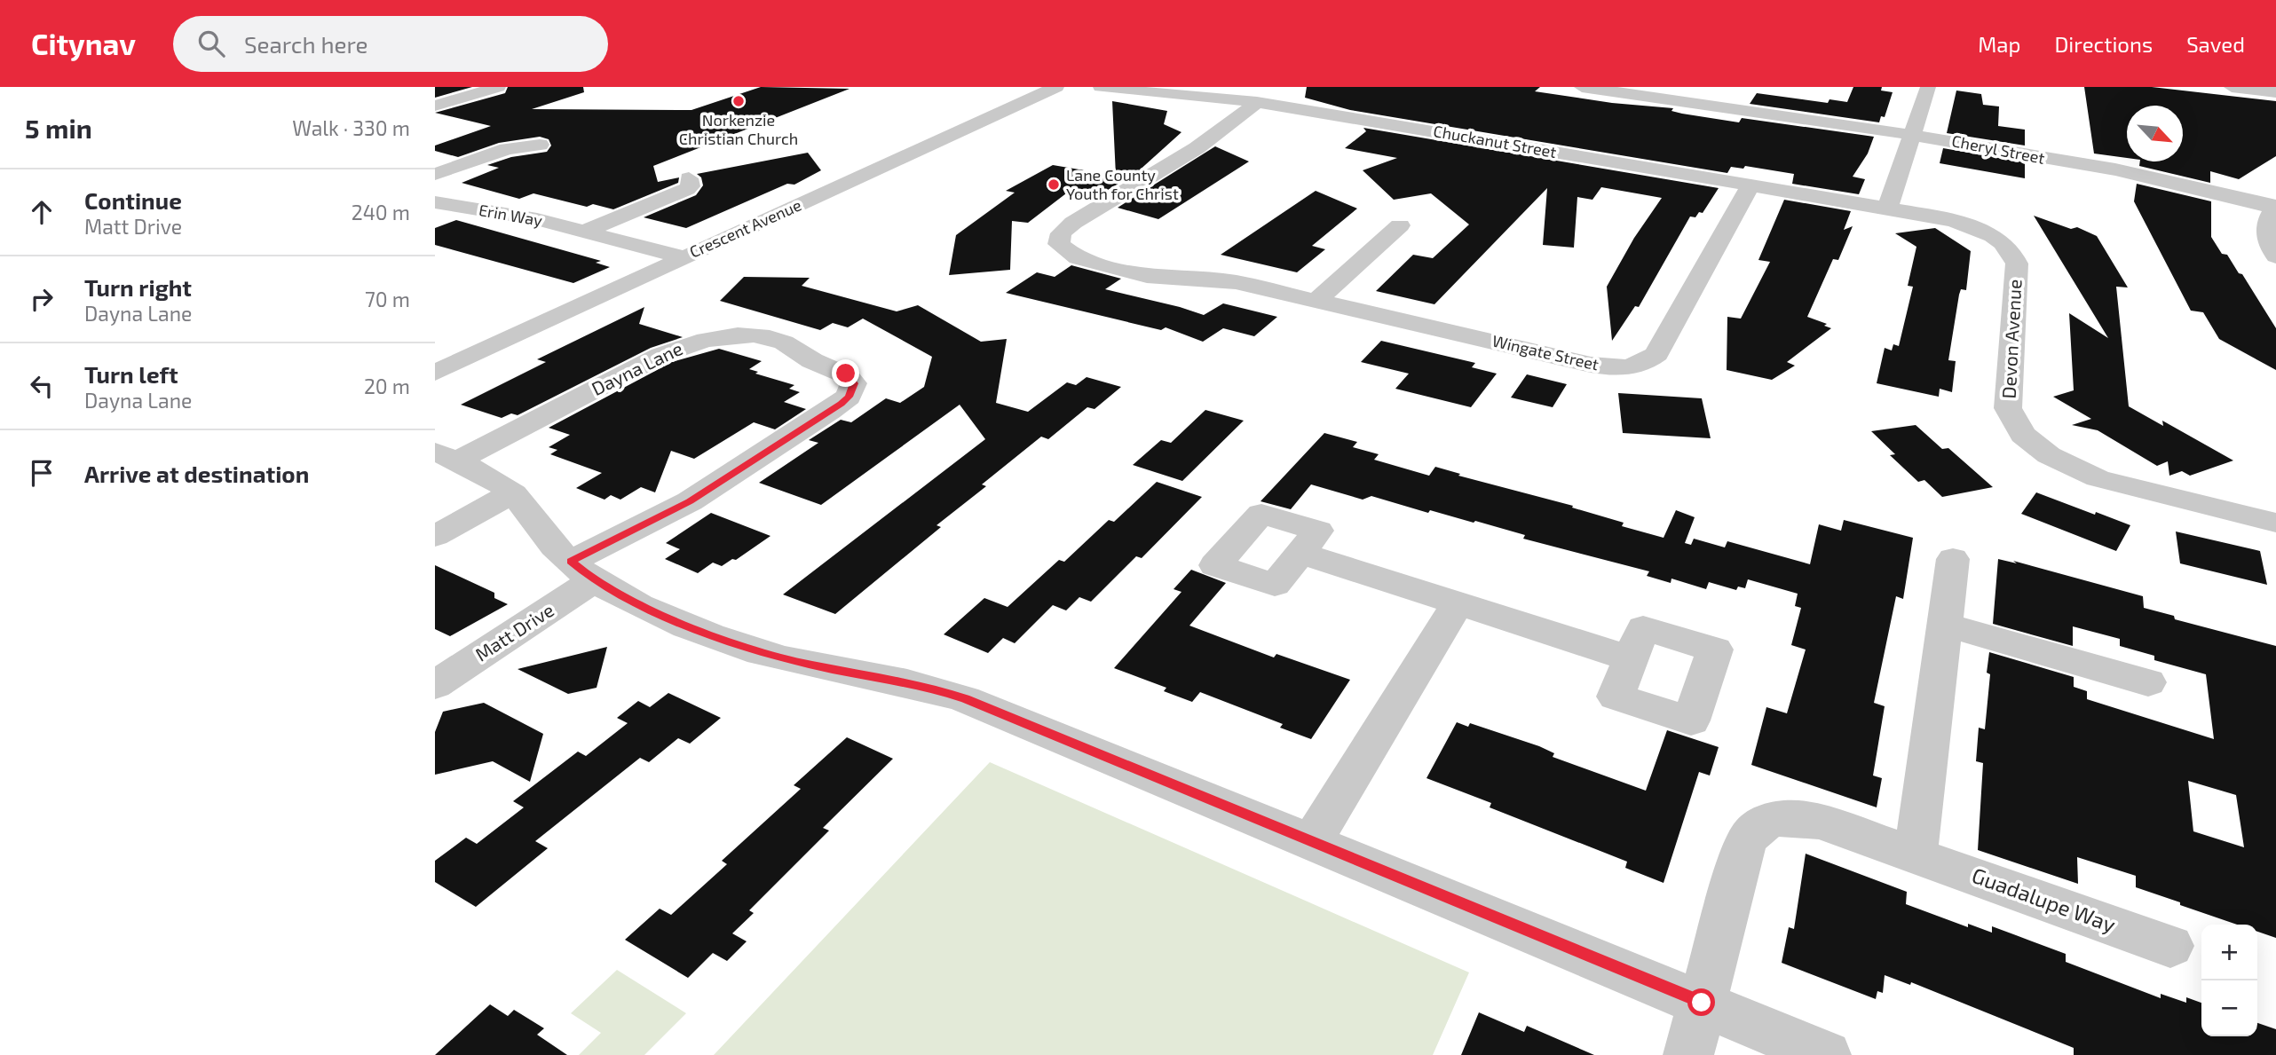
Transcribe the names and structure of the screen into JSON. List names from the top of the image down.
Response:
{
  "streets": {
    "street": [
      "Chuckanut Street",
      "Cheryl Street",
      "Erin Way",
      "Crescent Avenue",
      "Devon Avenue",
      "Wingate Street",
      "Dayna Lane",
      "Matt Drive",
      "Guadalupe Way"
    ]
  },
  "crossings": [
    ["Chuckanut Street", "Devon Avenue"],
    ["Chuckanut Street", "Wingate Street"],
    ["Erin Way", "Crescent Avenue"],
    ["Dayna Lane", "Matt Drive"]
  ],
  "places": ["Norkenzie Christian Church", "Lane County Youth for Christ"],
  "north": "bottom right",
  "page": {
    "header": "Citynav",
    "search": "Search here",
    "nav": ["Map", "Directions", "Saved"],
    "heading": ["5 min", "Walk · 330 m"],
    "list": [
      ["Continue", "Matt Drive", "240 m"],
      ["Turn right", "Dayna Lane", "70 m"],
      ["Turn left", "Dayna Lane", "20 m"],
      "Arrive at destination"
    ],
    "map_buttons": ["+", "−"]
  }
}
